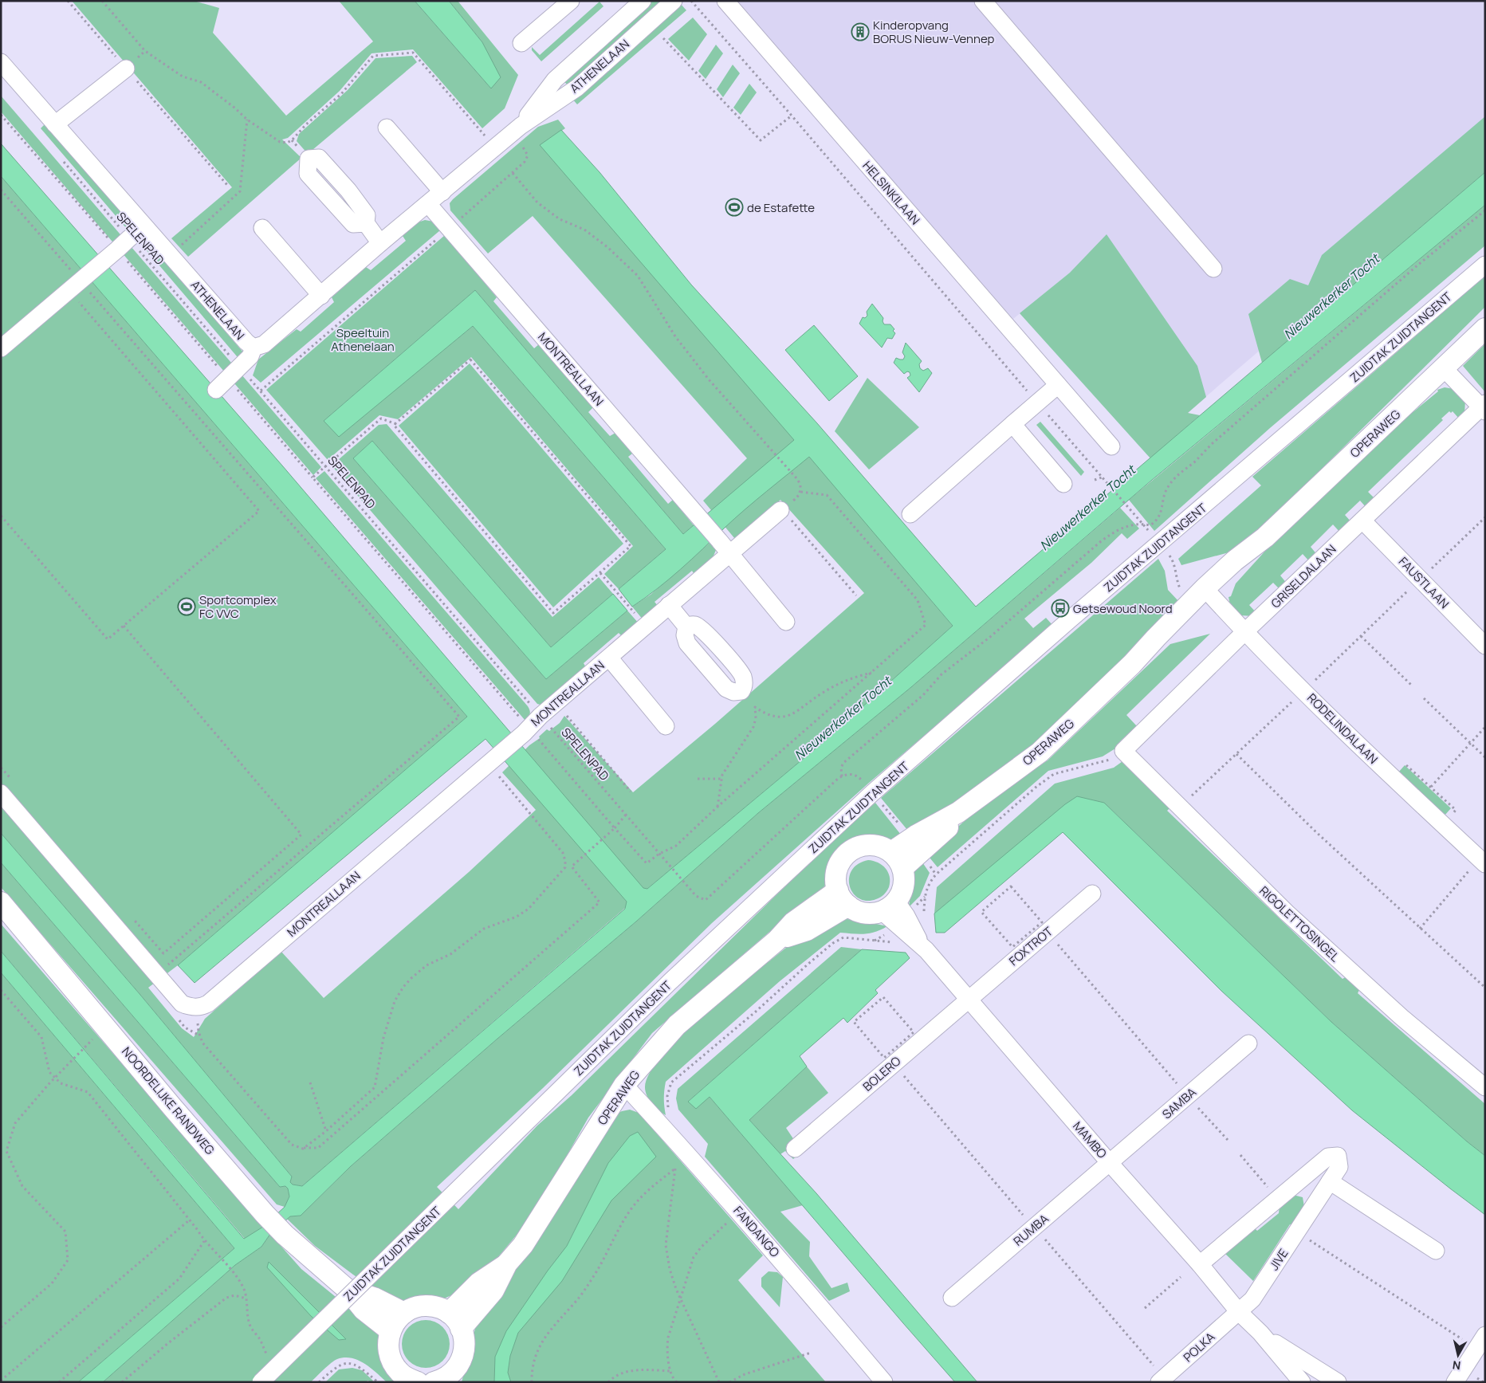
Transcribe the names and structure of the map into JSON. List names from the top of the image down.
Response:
{
  "streets": {
    "main road": ["OPERAWEG", "NOORDELIJKE RANDWEG"],
    "street": [
      "ATHENELAAN",
      "HELSINKILAAN",
      "ZUIDTAK ZUIDTANGENT",
      "MONTREALLAAN",
      "GRISELDALAAN",
      "FAUSTLAAN",
      "RODELINDALAAN",
      "RIGOLETTOSINGEL",
      "FOXTROT",
      "BOLERO",
      "SAMBA",
      "MAMBO",
      "RUMBA",
      "FANDANGO",
      "JIVE",
      "POLKA"
    ],
    "path": ["SPELENPAD"]
  },
  "crossings": [
    ["ATHENELAAN", "MONTREALLAAN"],
    ["SPELENPAD", "MONTREALLAAN"],
    ["OPERAWEG", "RODELINDALAAN"],
    ["OPERAWEG", "MAMBO"],
    ["OPERAWEG", "FANDANGO"],
    ["GRISELDALAAN", "FAUSTLAAN"],
    ["GRISELDALAAN", "RODELINDALAAN"],
    ["GRISELDALAAN", "RIGOLETTOSINGEL"],
    ["FOXTROT", "BOLERO"],
    ["FOXTROT", "MAMBO"],
    ["BOLERO", "MAMBO"],
    ["SAMBA", "MAMBO"],
    ["SAMBA", "RUMBA"],
    ["MAMBO", "RUMBA"],
    ["MAMBO", "JIVE"],
    ["MAMBO", "POLKA"],
    ["JIVE", "POLKA"]
  ],
  "water": ["Nieuwerkerker Tocht"],
  "parks": ["Speeltuin Athenelaan"],
  "places": {
    "building": ["Kinderopvang BORUS Nieuw-Vennep"],
    "sports": ["de Estafette", "Sportcomplex FC VVC"],
    "bus stop": ["Getsewoud Noord"]
  },
  "north": "bottom"
}
